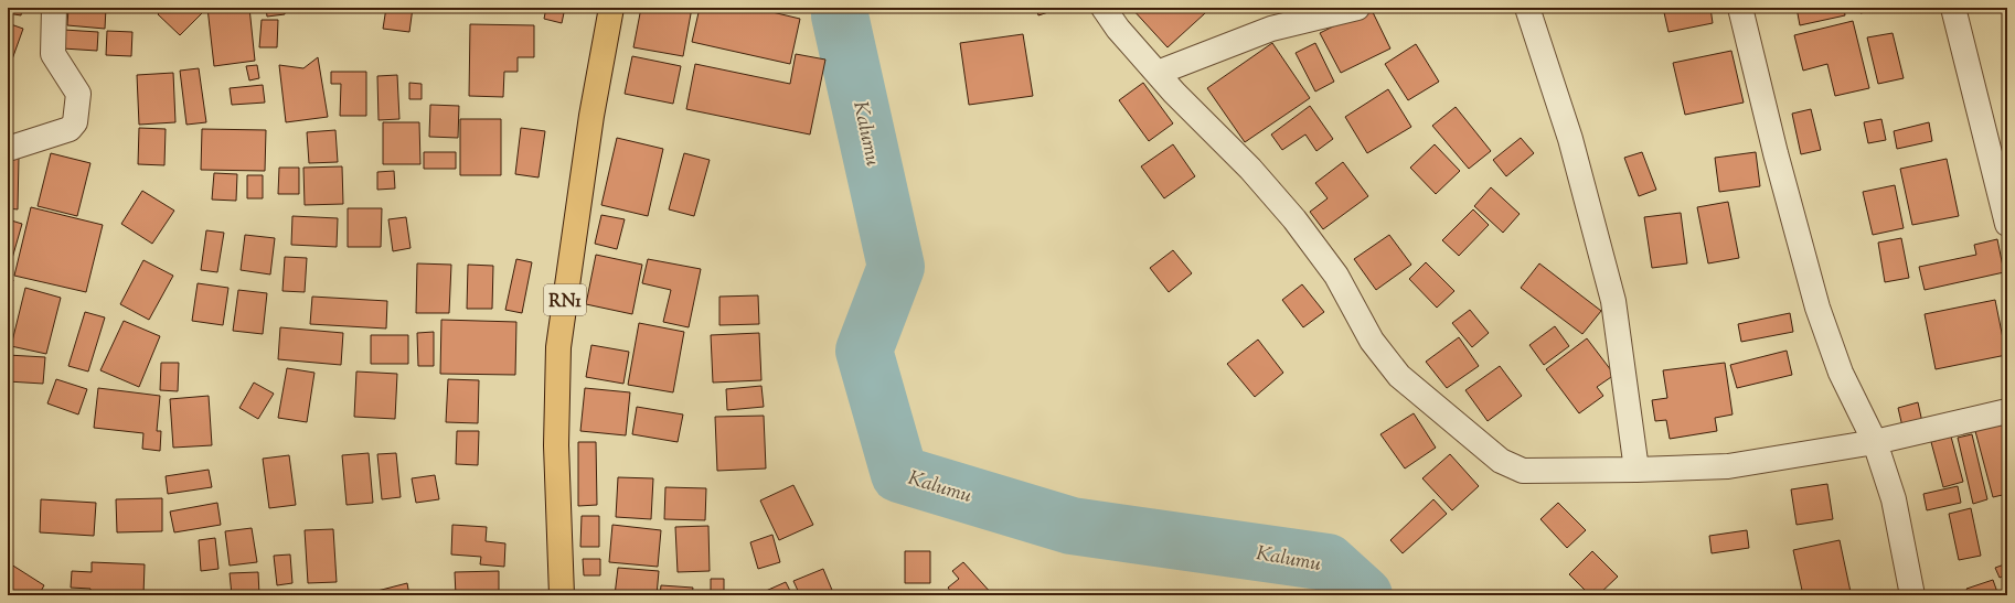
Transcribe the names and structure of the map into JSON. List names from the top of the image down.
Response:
{
  "streets": {
    "highway": ["RN1"]
  },
  "water": ["Kalumu"]
}
